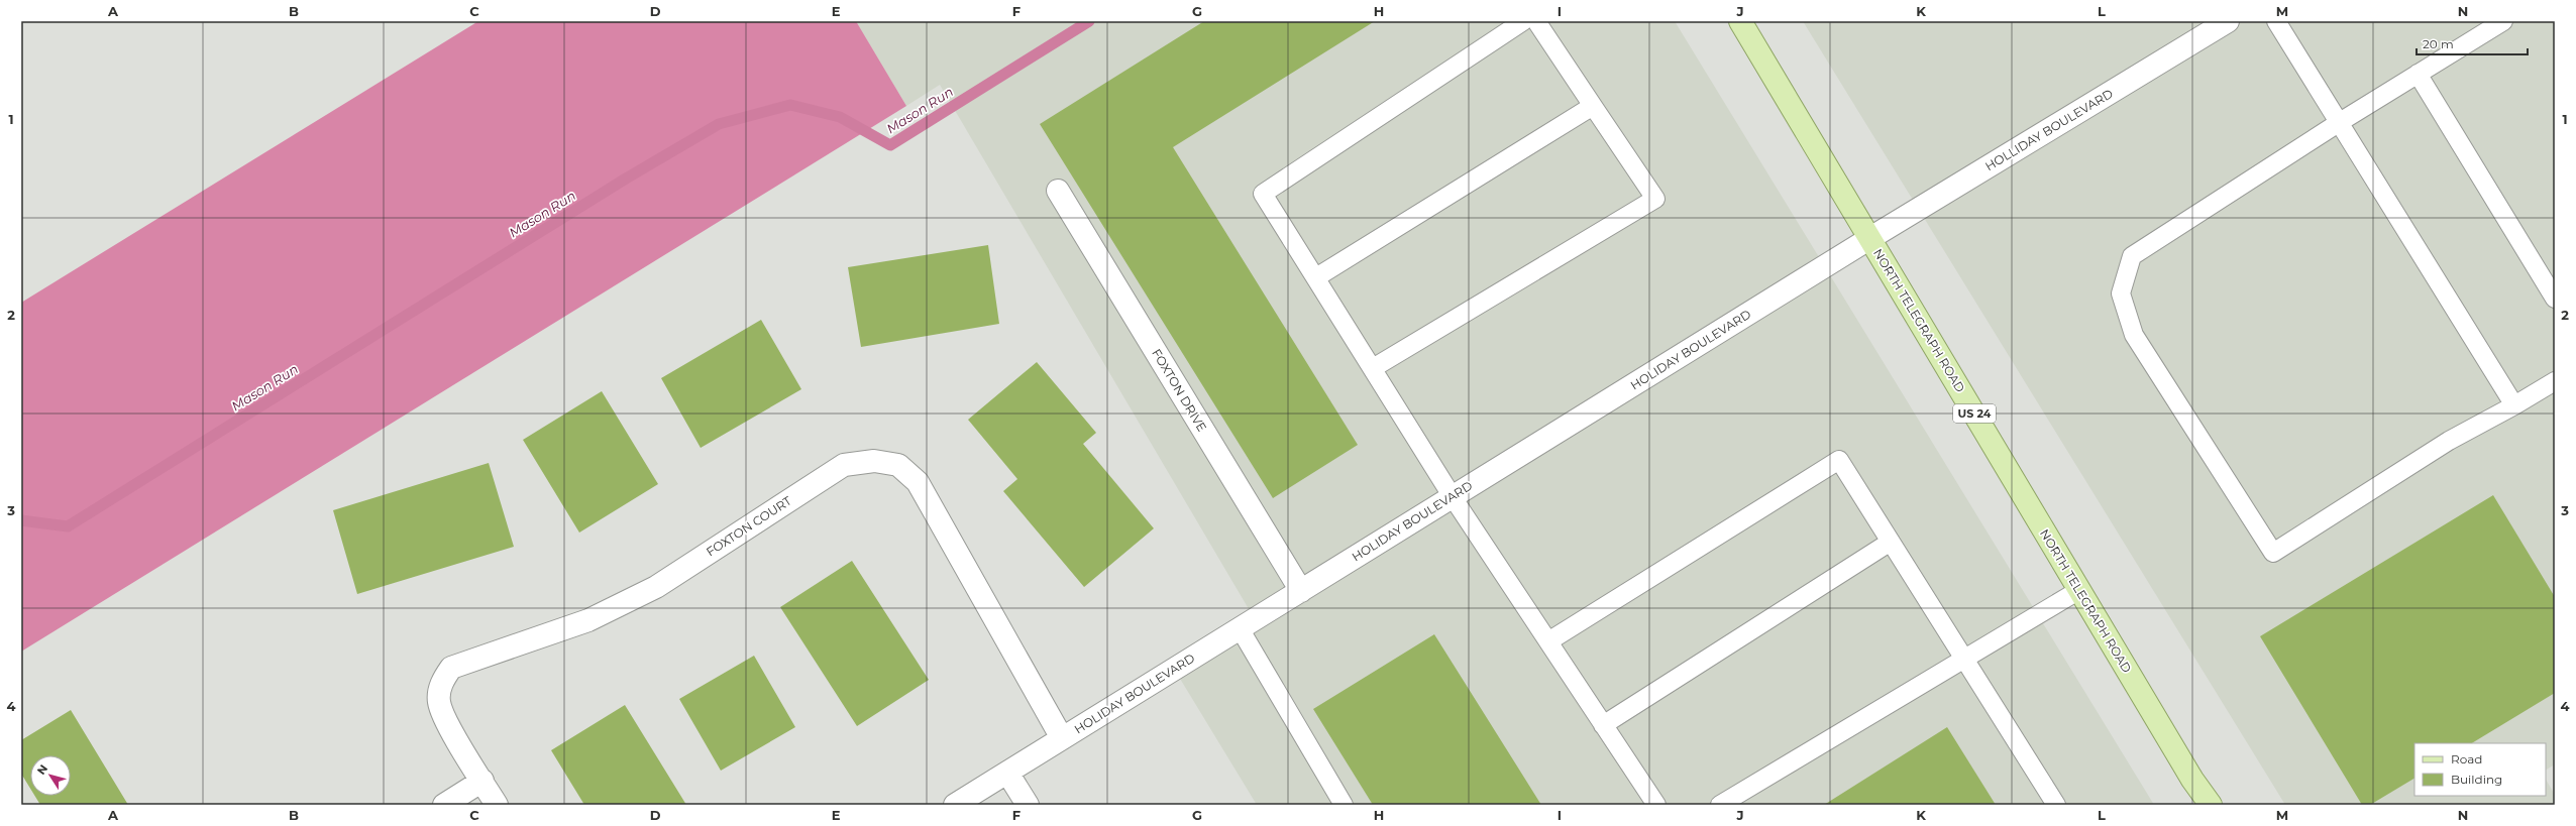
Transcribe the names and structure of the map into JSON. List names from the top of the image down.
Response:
{
  "streets": {
    "main road": ["NORTH TELEGRAPH ROAD", "US 24"],
    "street": [
      "HOLLIDAY BOULEVARD",
      "HOLIDAY BOULEVARD",
      "FOXTON DRIVE",
      "FOXTON COURT"
    ]
  },
  "crossings": [
    ["HOLLIDAY BOULEVARD", "NORTH TELEGRAPH ROAD"],
    ["HOLLIDAY BOULEVARD", "HOLIDAY BOULEVARD"],
    ["NORTH TELEGRAPH ROAD", "HOLIDAY BOULEVARD"],
    ["HOLIDAY BOULEVARD", "FOXTON DRIVE"],
    ["HOLIDAY BOULEVARD", "FOXTON COURT"]
  ],
  "water": ["Mason Run"],
  "legend": ["Road", "Building"],
  "scale_bar": "20 m",
  "north": "top left",
  "grid": {
    "columns": [
      "A",
      "B",
      "C",
      "D",
      "E",
      "F",
      "G",
      "H",
      "I",
      "J",
      "K",
      "L",
      "M",
      "N"
    ],
    "rows": [
      "1",
      "2",
      "3",
      "4"
    ]
  }
}
